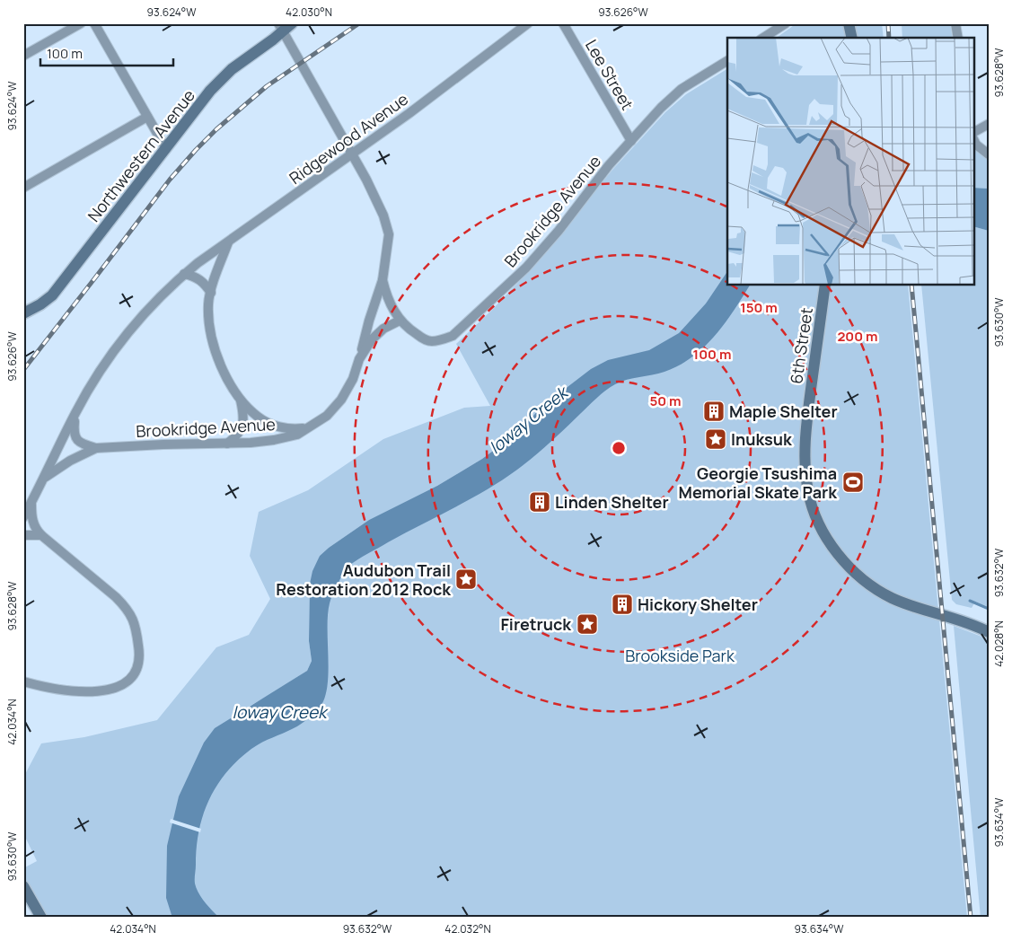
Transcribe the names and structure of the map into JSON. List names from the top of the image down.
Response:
{
  "streets": {
    "main road": ["Northwestern Avenue", "6th Street"],
    "street": ["Lee Street", "Ridgewood Avenue", "Brookridge Avenue"]
  },
  "crossings": [
    ["Lee Street", "Brookridge Avenue"],
    ["Ridgewood Avenue", "Brookridge Avenue"]
  ],
  "water": ["Ioway Creek"],
  "parks": ["Brookside Park"],
  "places": {
    "building": ["Maple Shelter", "Linden Shelter", "Hickory Shelter"],
    "place": ["Inuksuk", "Audubon Trail Restoration 2012 Rock", "Firetruck"],
    "sports": ["Georgie Tsushima Memorial Skate Park"]
  },
  "scale_bar": "100 m",
  "coordinates": [
    "93.624°W",
    "42.030°N",
    "93.626°W",
    "93.628°W",
    "93.630°W",
    "93.632°W",
    "42.028°N",
    "42.034°N",
    "93.634°W",
    "42.032°N"
  ],
  "rings": [
    "150 m",
    "200 m",
    "100 m",
    "50 m"
  ]
}
